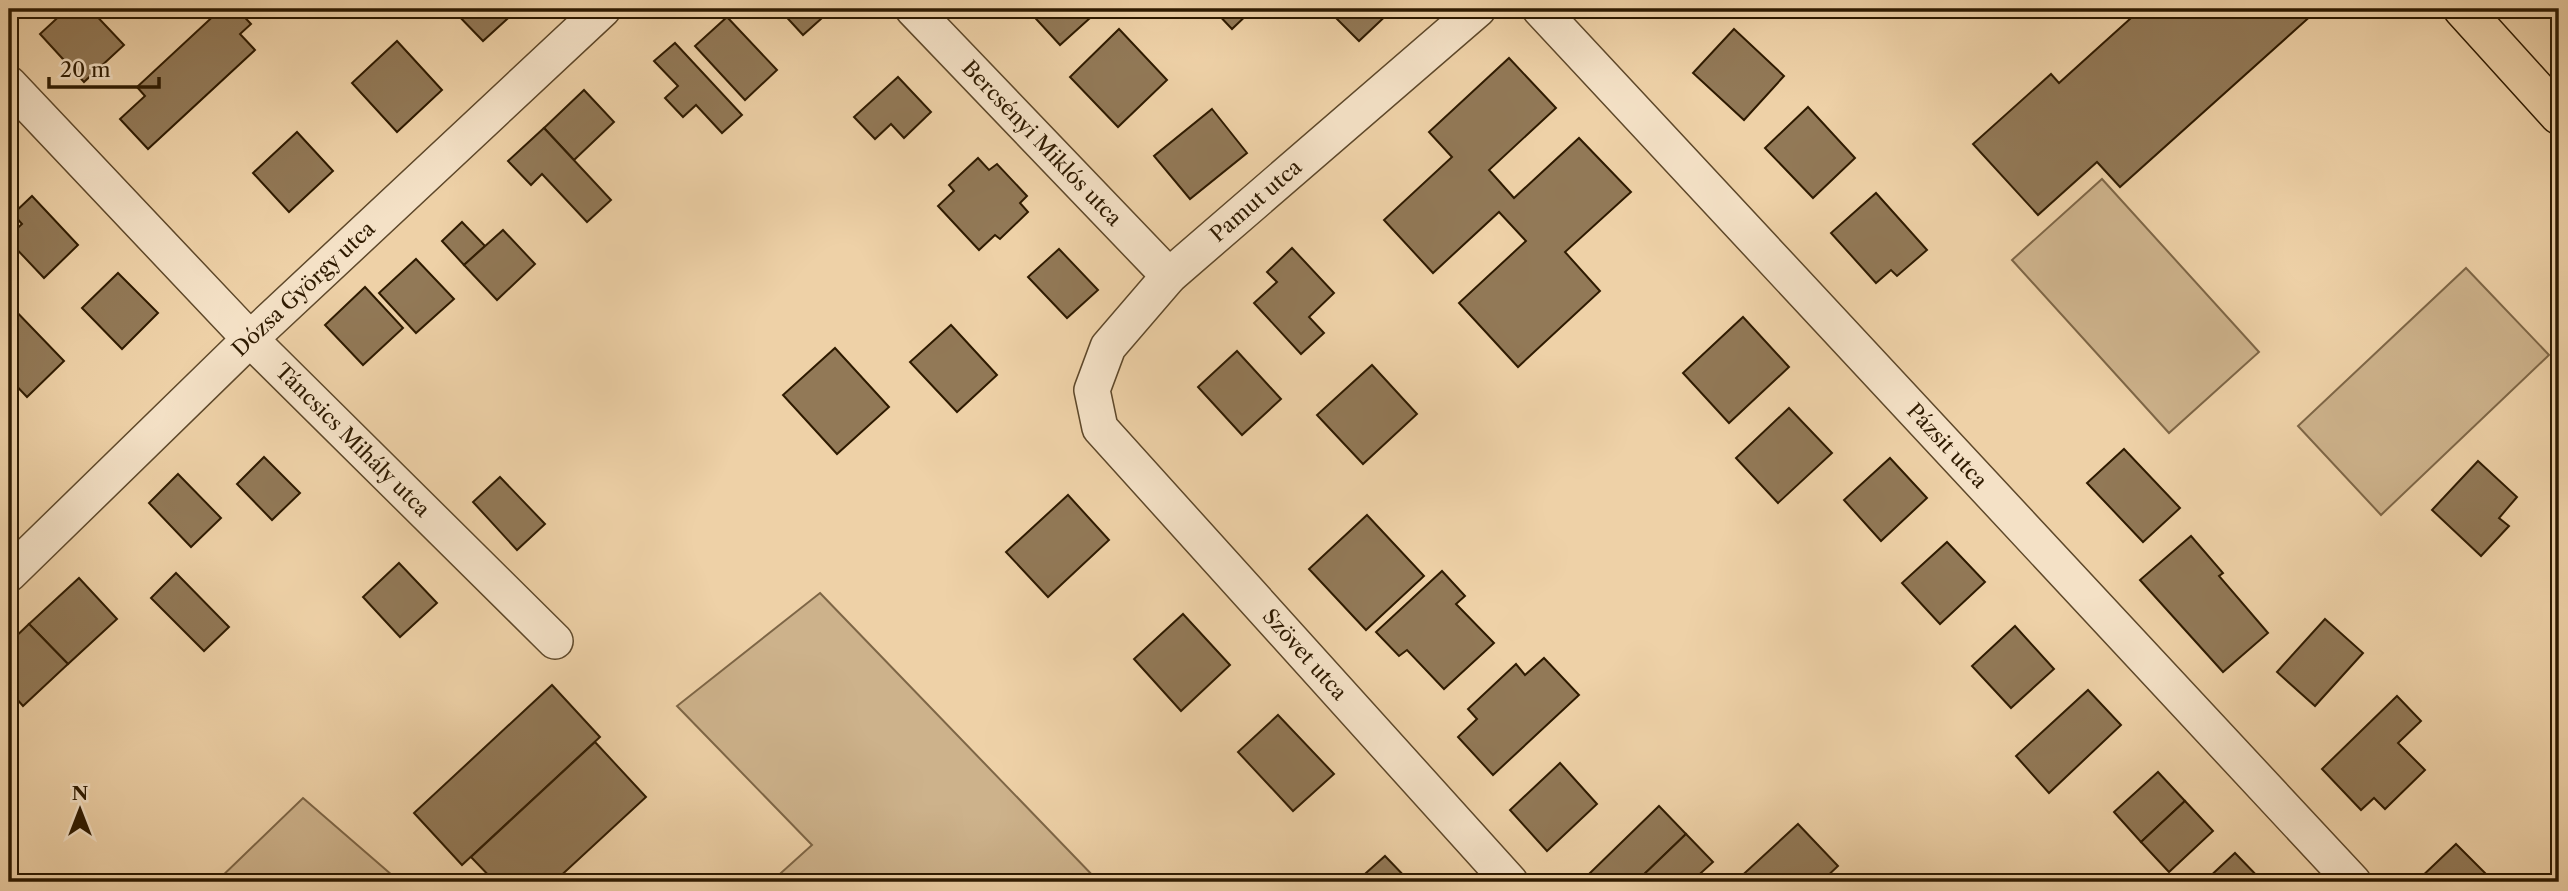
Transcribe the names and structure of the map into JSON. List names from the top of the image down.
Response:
{
  "streets": {
    "street": [
      "Bercsényi Miklós utca",
      "Pamut utca",
      "Dózsa György utca",
      "Táncsics Mihály utca",
      "Pázsit utca",
      "Szövet utca"
    ]
  },
  "crossings": [
    ["Bercsényi Miklós utca", "Pamut utca"],
    ["Pamut utca", "Szövet utca"],
    ["Dózsa György utca", "Táncsics Mihály utca"]
  ],
  "scale_bar": "20 m",
  "north": "top"
}
